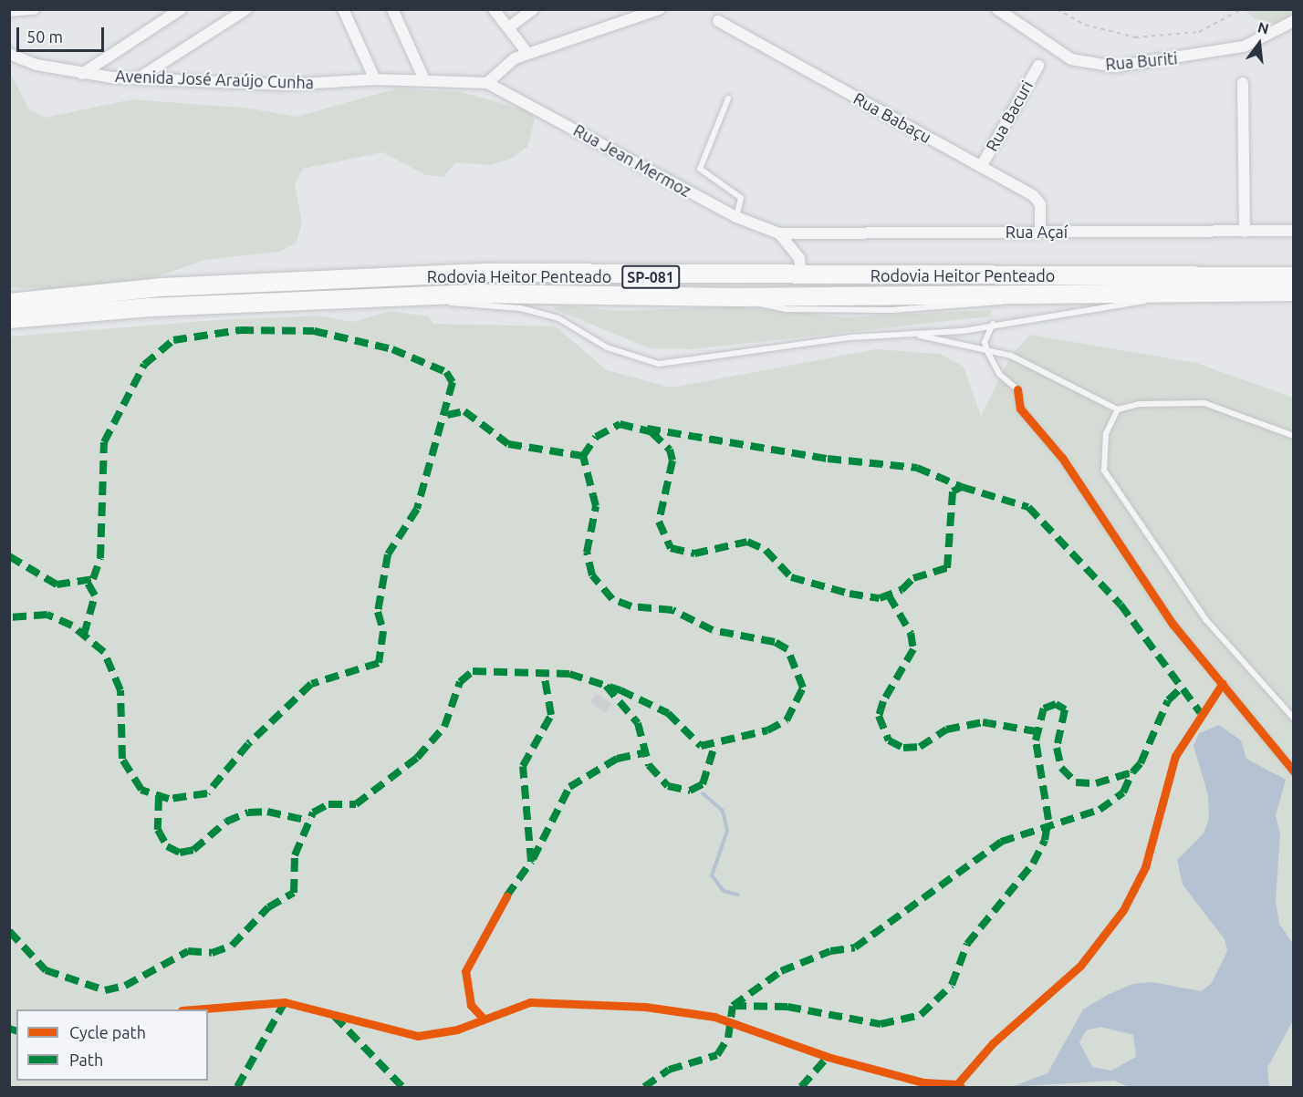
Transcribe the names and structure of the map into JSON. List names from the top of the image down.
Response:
{
  "streets": {
    "main road": ["Rodovia Heitor Penteado", "SP-081"],
    "street": [
      "Rua Buriti",
      "Avenida José Araújo Cunha",
      "Rua Bacuri",
      "Rua Babaçu",
      "Rua Jean Mermoz",
      "Rua Açaí"
    ]
  },
  "crossings": [
    ["Avenida José Araújo Cunha", "Rua Jean Mermoz"],
    ["Rua Bacuri", "Rua Babaçu"],
    ["Rua Babaçu", "Rua Açaí"],
    ["Rua Jean Mermoz", "Rua Açaí"]
  ],
  "legend": ["Cycle path", "Path"],
  "scale_bar": "50 m",
  "north": "top"
}
